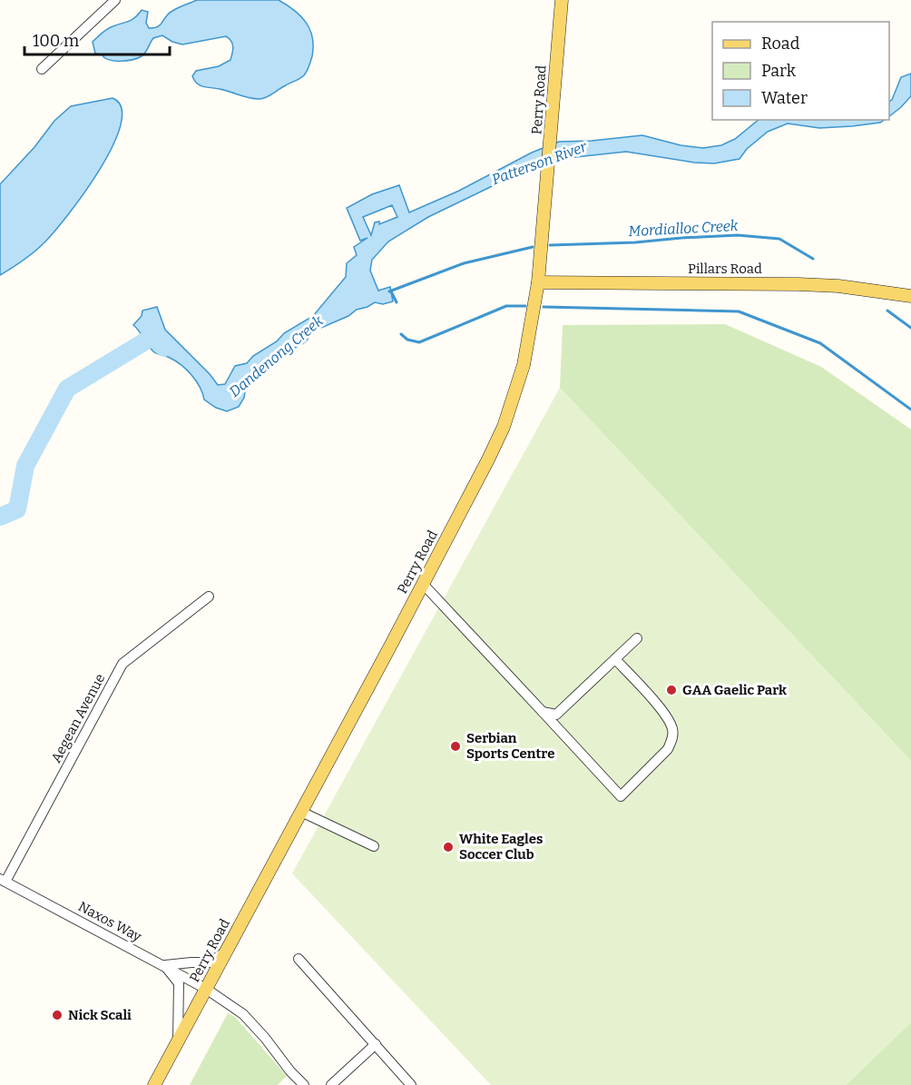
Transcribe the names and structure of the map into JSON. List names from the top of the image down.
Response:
{
  "streets": {
    "main road": ["Perry Road", "Pillars Road"],
    "street": ["Aegean Avenue", "Naxos Way"]
  },
  "crossings": [
    ["Perry Road", "Pillars Road"],
    ["Perry Road", "Naxos Way"],
    ["Aegean Avenue", "Naxos Way"]
  ],
  "water": ["Patterson River", "Mordialloc Creek", "Dandenong Creek"],
  "places": [
    "GAA Gaelic Park",
    "Serbian Sports Centre",
    "White Eagles Soccer Club",
    "Nick Scali"
  ],
  "legend": ["Road", "Park", "Water"],
  "scale_bar": "100 m"
}
